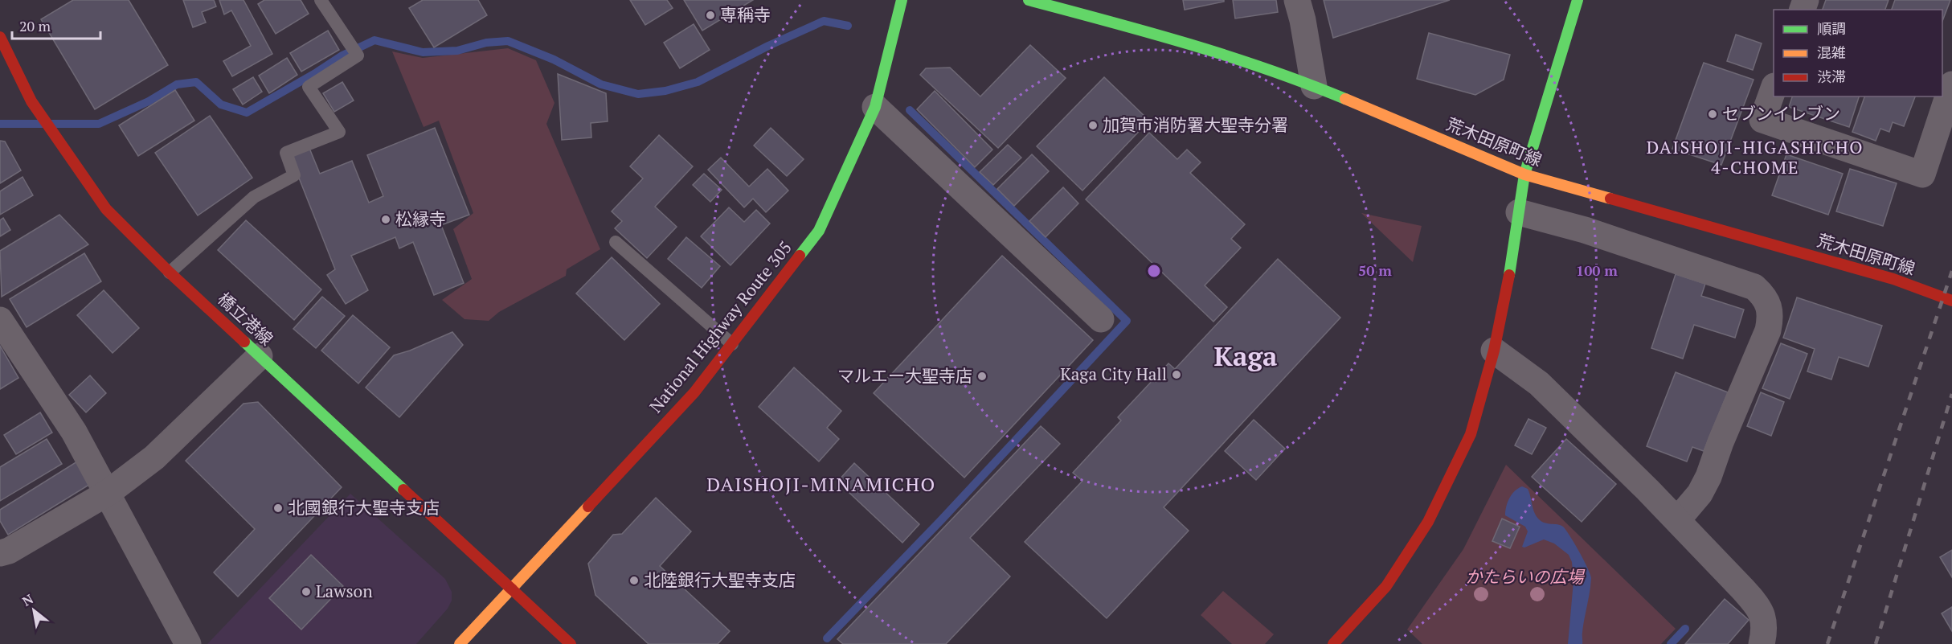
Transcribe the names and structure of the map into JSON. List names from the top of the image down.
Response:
{
  "streets": {
    "main road": ["荒木田原町線", "橋立港線", "National Highway Route 305"]
  },
  "crossings": [
    ["橋立港線", "National Highway Route 305"]
  ],
  "districts": ["DAISHOJI-HIGASHICHO 4-CHOME", "Kaga", "DAISHOJI-MINAMICHO"],
  "parks": ["かたらいの広場"],
  "places": [
    "専稱寺",
    "セブンイレブン",
    "加賀市消防署大聖寺分署",
    "松縁寺",
    "Kaga City Hall",
    "マルエー大聖寺店",
    "北國銀行大聖寺支店",
    "北陸銀行大聖寺支店",
    "Lawson"
  ],
  "legend": ["順調", "混雑", "渋滞"],
  "scale_bar": "20 m",
  "north": "top left",
  "rings": ["50 m", "100 m"]
}
